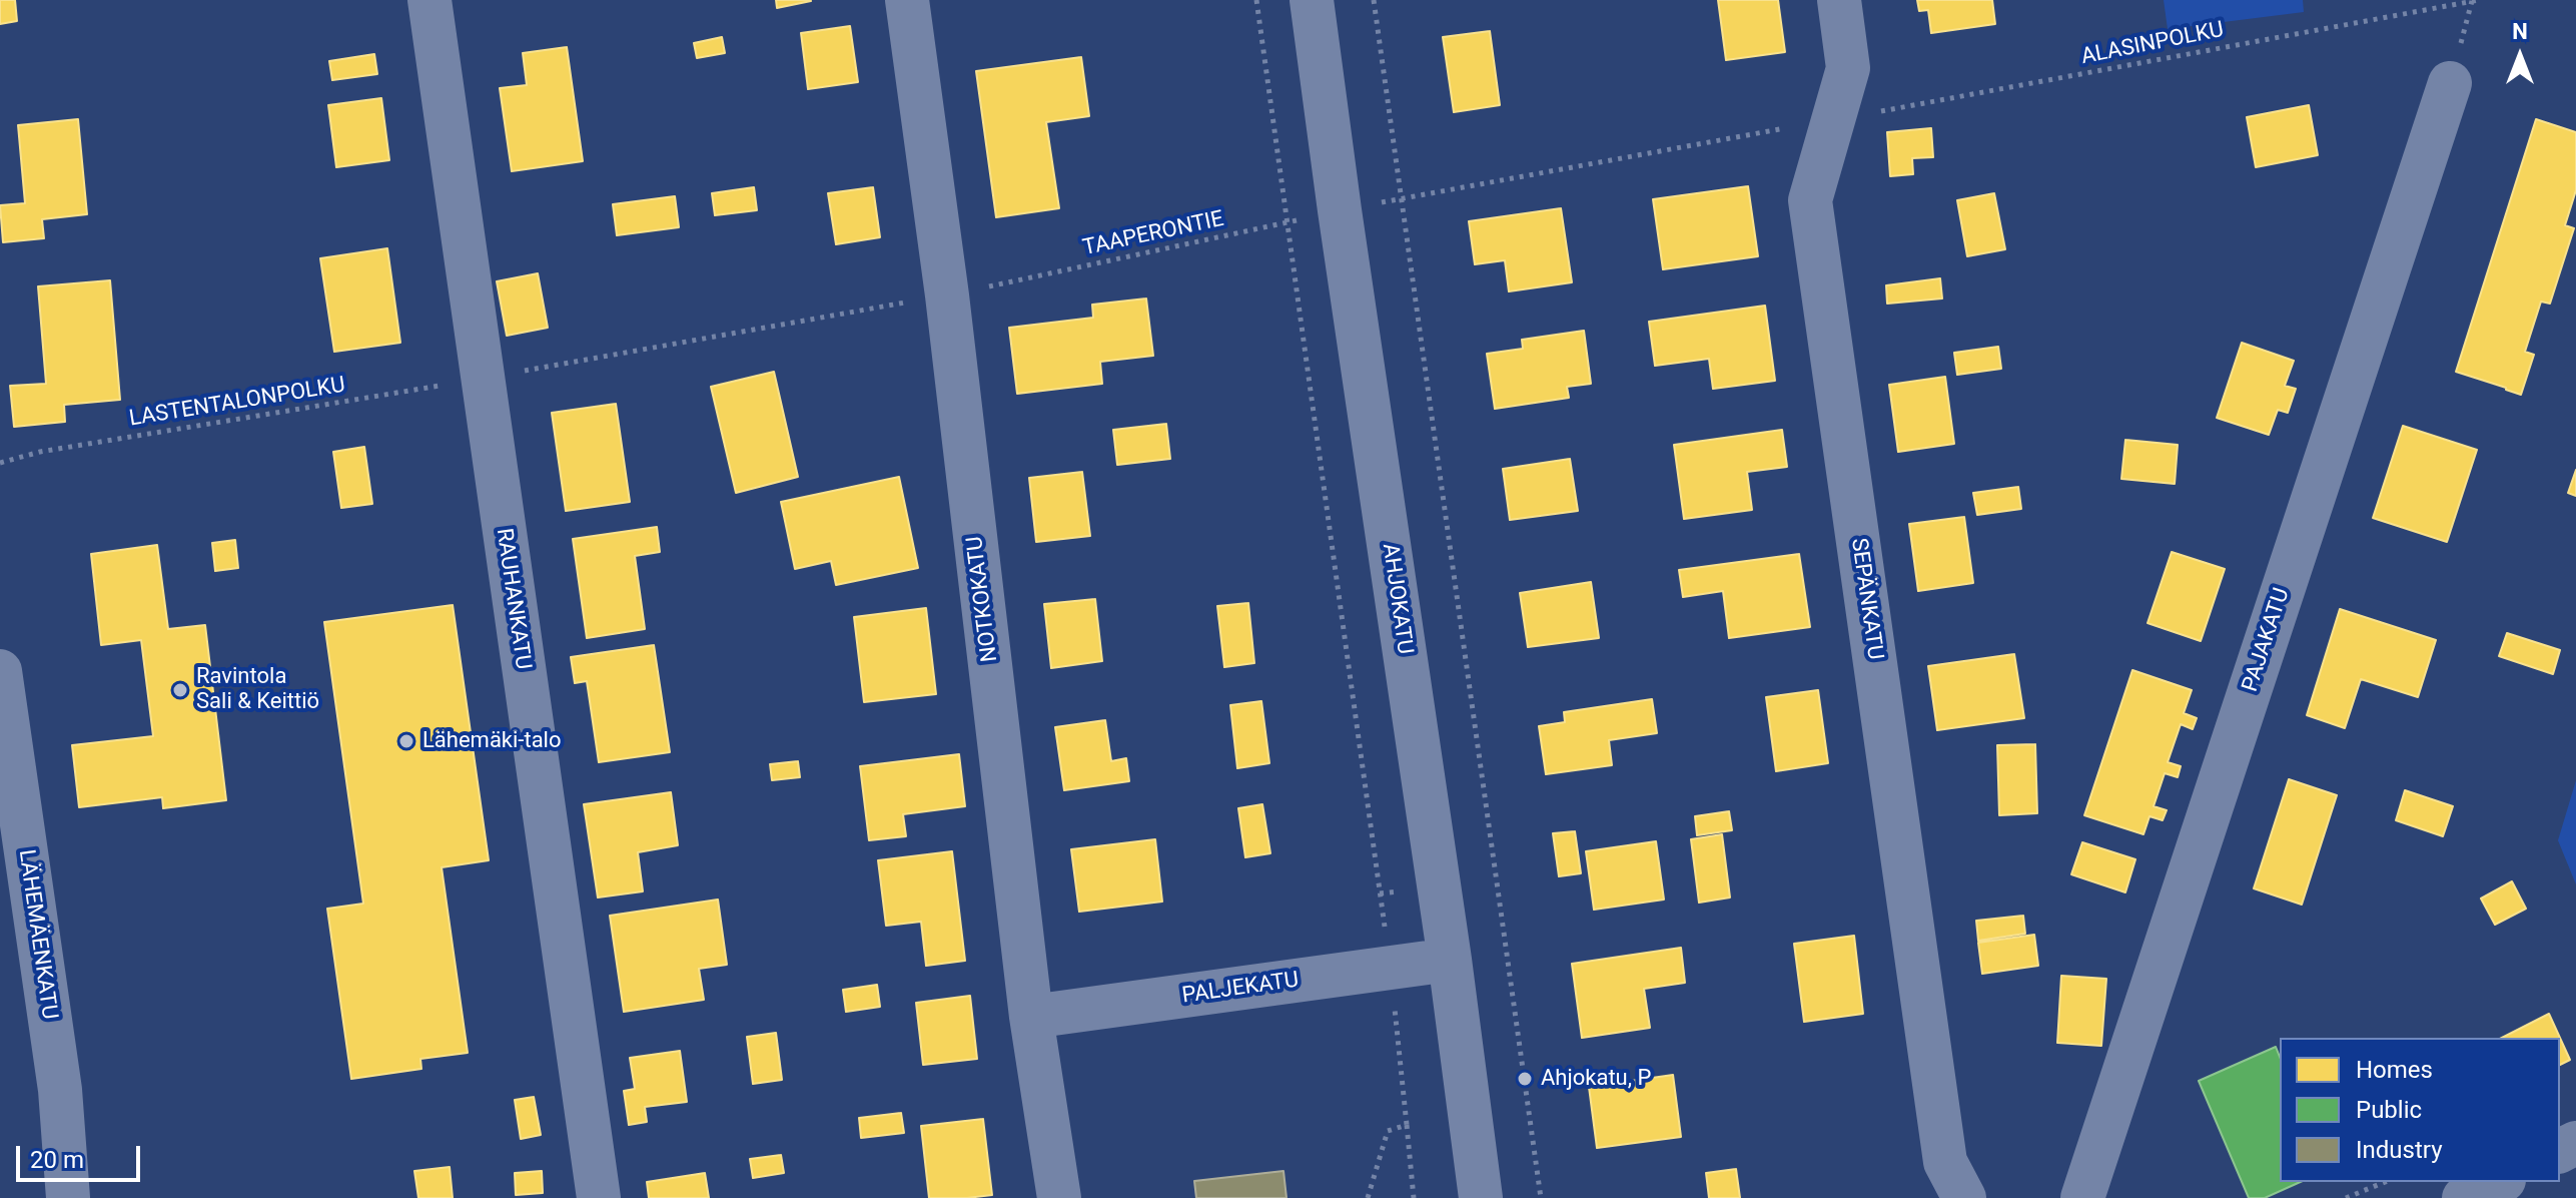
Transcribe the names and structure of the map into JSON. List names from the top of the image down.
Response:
{
  "streets": {
    "street": [
      "RAUHANKATU",
      "NOTKOKATU",
      "AHJOKATU",
      "SEPÄNKATU",
      "PAJAKATU",
      "LÄHEMÄENKATU",
      "PALJEKATU"
    ],
    "path": ["ALASINPOLKU", "TAAPERONTIE", "LASTENTALONPOLKU"]
  },
  "crossings": [
    ["ALASINPOLKU", "TAAPERONTIE"],
    ["ALASINPOLKU", "SEPÄNKATU"],
    ["TAAPERONTIE", "LASTENTALONPOLKU"],
    ["TAAPERONTIE", "RAUHANKATU"],
    ["TAAPERONTIE", "NOTKOKATU"],
    ["TAAPERONTIE", "AHJOKATU"],
    ["TAAPERONTIE", "SEPÄNKATU"],
    ["LASTENTALONPOLKU", "RAUHANKATU"],
    ["NOTKOKATU", "PALJEKATU"],
    ["AHJOKATU", "PALJEKATU"]
  ],
  "places": ["Ravintola Sali & Keittiö", "Lähemäki-talo", "Ahjokatu, P"],
  "legend": ["Homes", "Public", "Industry"],
  "scale_bar": "20 m",
  "north": "top"
}
